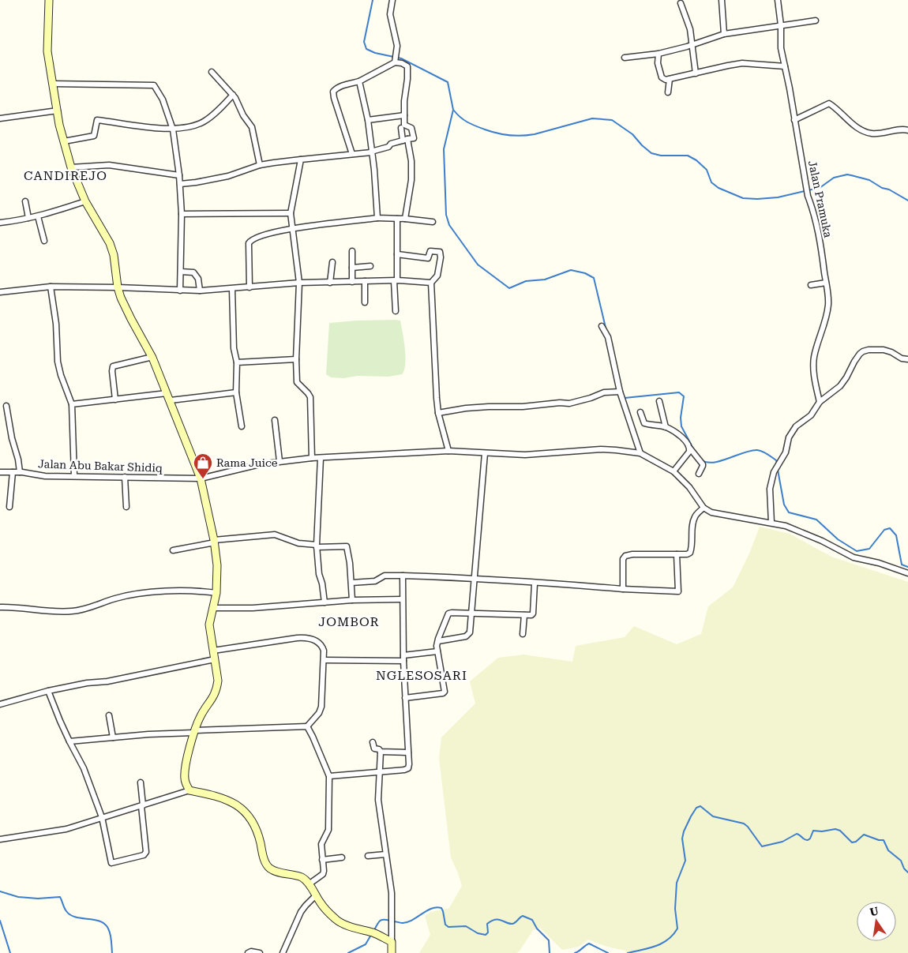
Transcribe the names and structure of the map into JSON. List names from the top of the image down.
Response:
{
  "streets": {
    "street": ["Jalan Pramuka", "Jalan Abu Bakar Shidiq"]
  },
  "districts": ["CANDIREJO", "JOMBOR", "NGLESOSARI"],
  "places": {
    "shop": ["Rama Juice"]
  },
  "north": "top"
}
